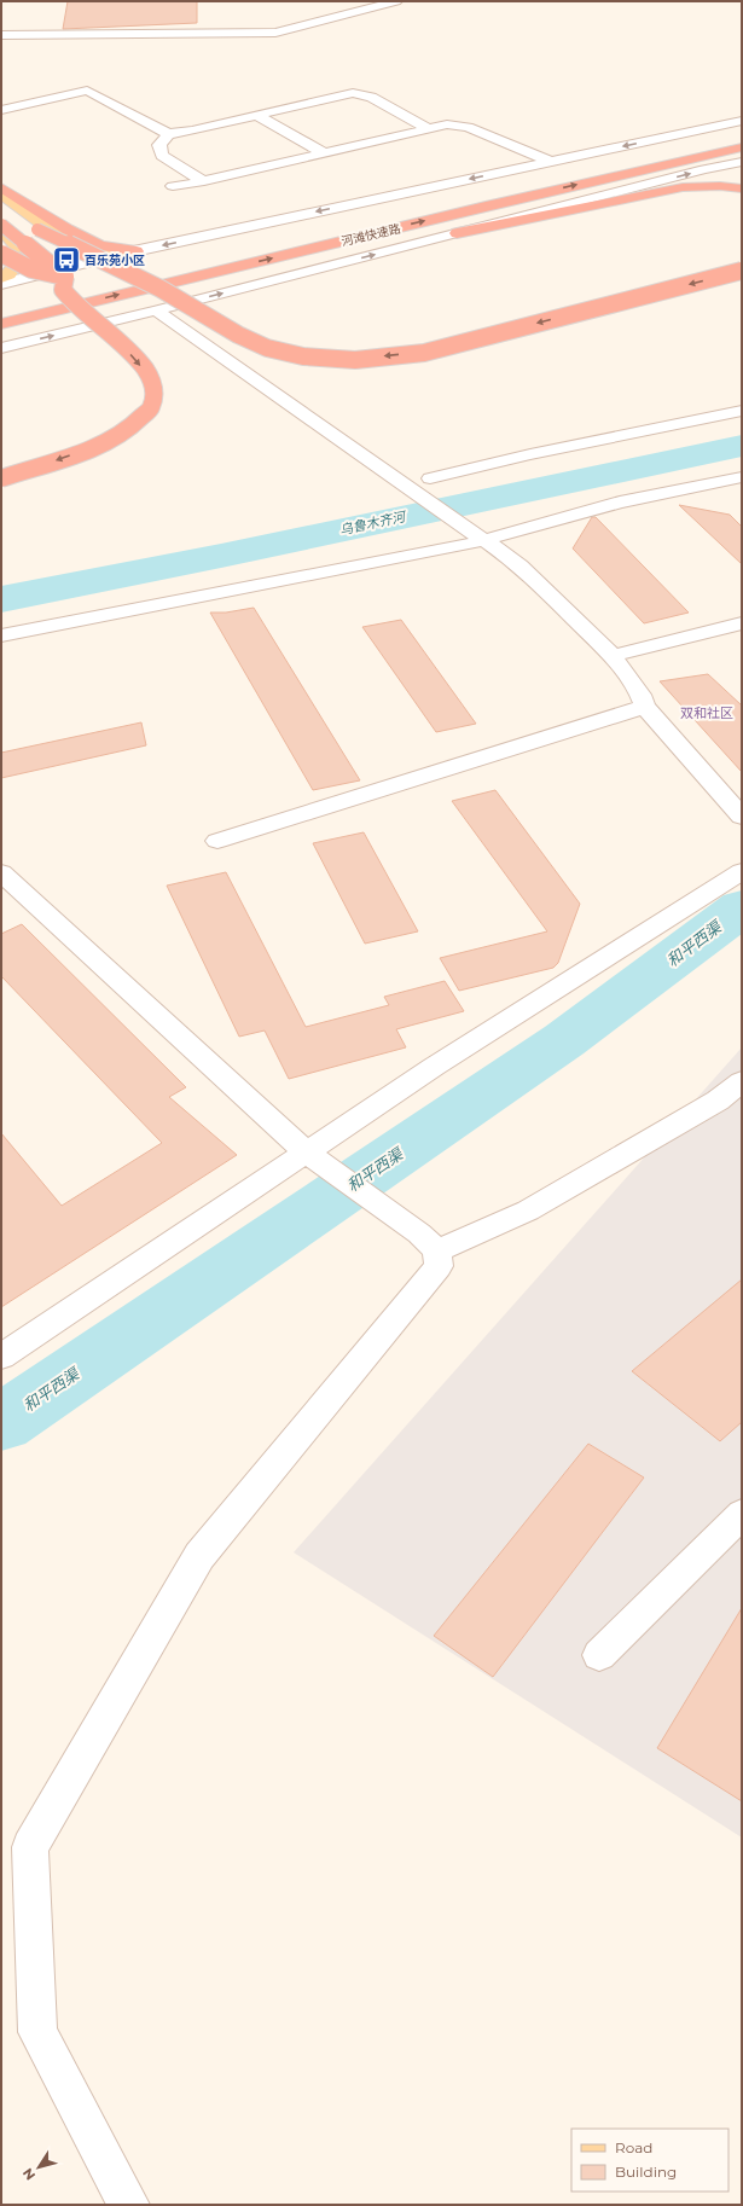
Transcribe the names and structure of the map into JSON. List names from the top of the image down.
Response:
{
  "streets": {
    "highway": ["河滩快速路"]
  },
  "districts": ["双和社区"],
  "water": ["乌鲁木齐河", "和平西渠"],
  "places": {
    "bus stop": ["百乐苑小区"]
  },
  "legend": ["Road", "Building"],
  "north": "bottom left"
}
